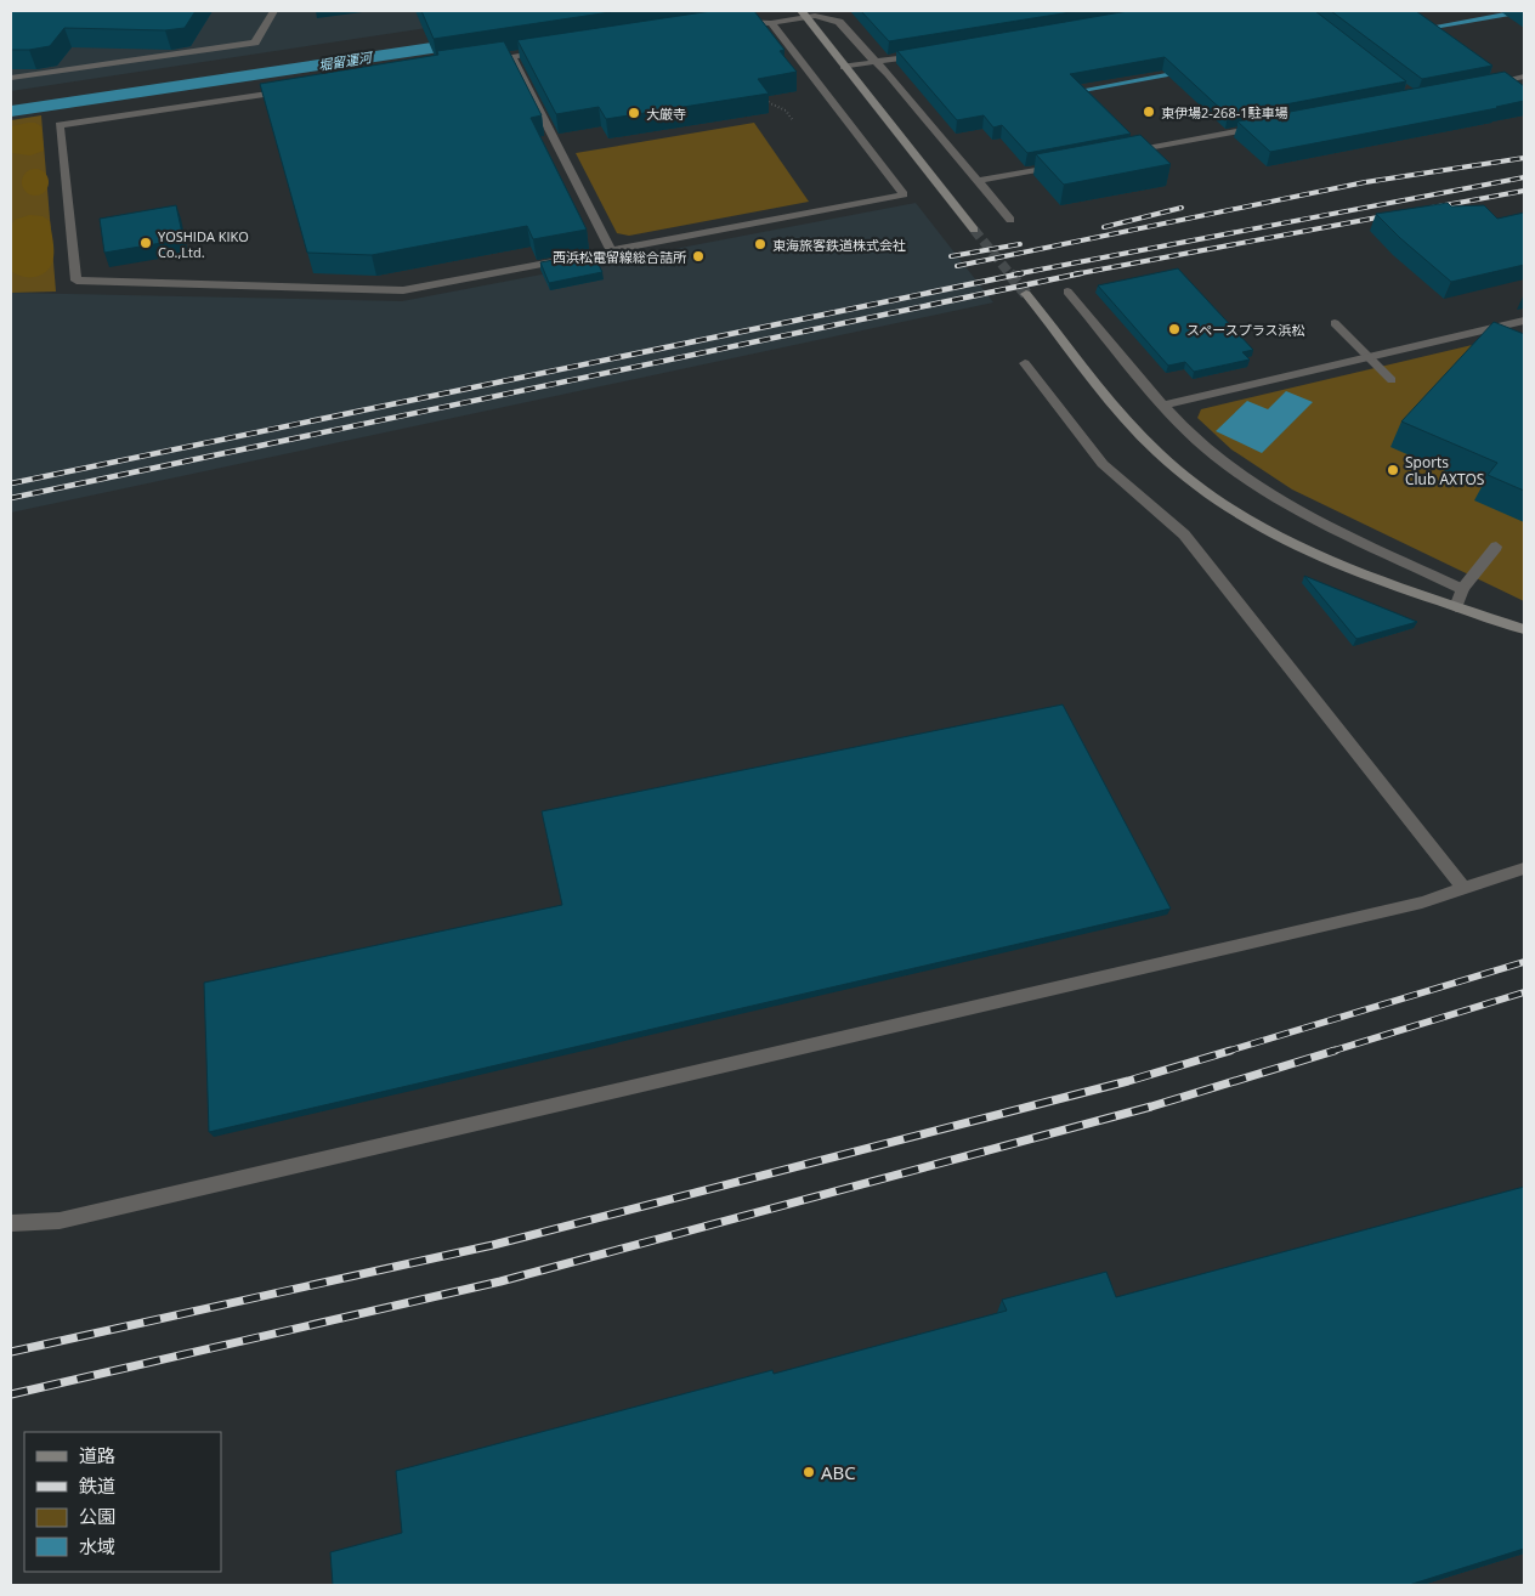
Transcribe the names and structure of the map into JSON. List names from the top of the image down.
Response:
{
  "water": ["堀留運河"],
  "places": [
    "東伊場2-268-1駐車場",
    "大厳寺",
    "YOSHIDA KIKO Co.,Ltd.",
    "東海旅客鉄道株式会社",
    "西浜松電留線総合詰所",
    "スペースプラス浜松",
    "Sports Club AXTOS",
    "ABC"
  ],
  "legend": [
    "道路",
    "鉄道",
    "公園",
    "水域"
  ]
}
